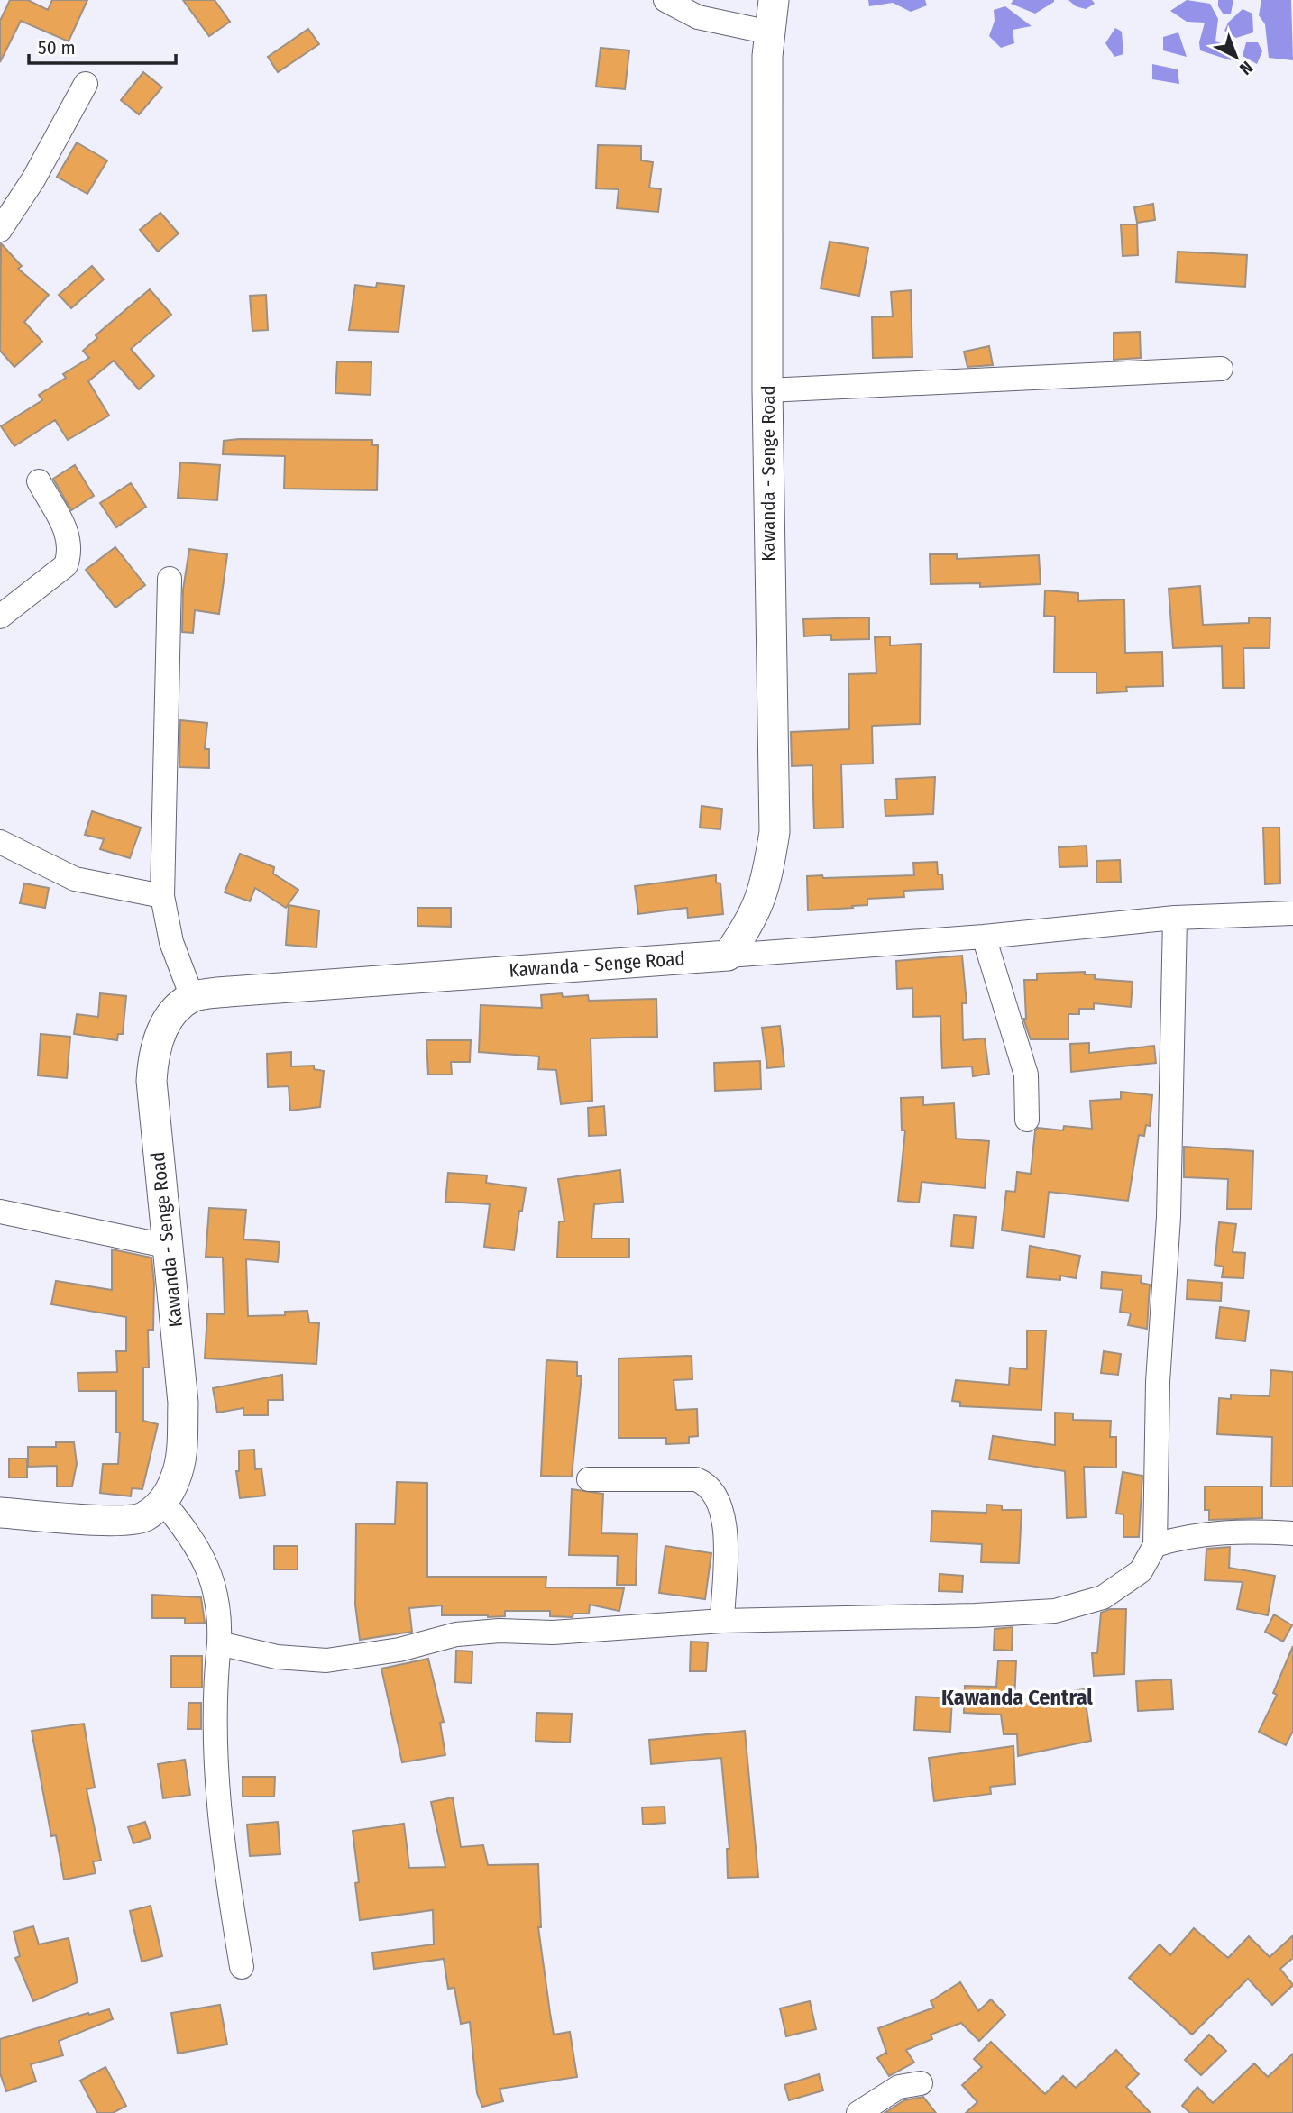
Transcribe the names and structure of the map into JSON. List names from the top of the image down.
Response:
{
  "streets": {
    "street": ["Kawanda - Senge Road"]
  },
  "districts": ["Kawanda Central"],
  "scale_bar": "50 m",
  "north": "bottom right"
}
